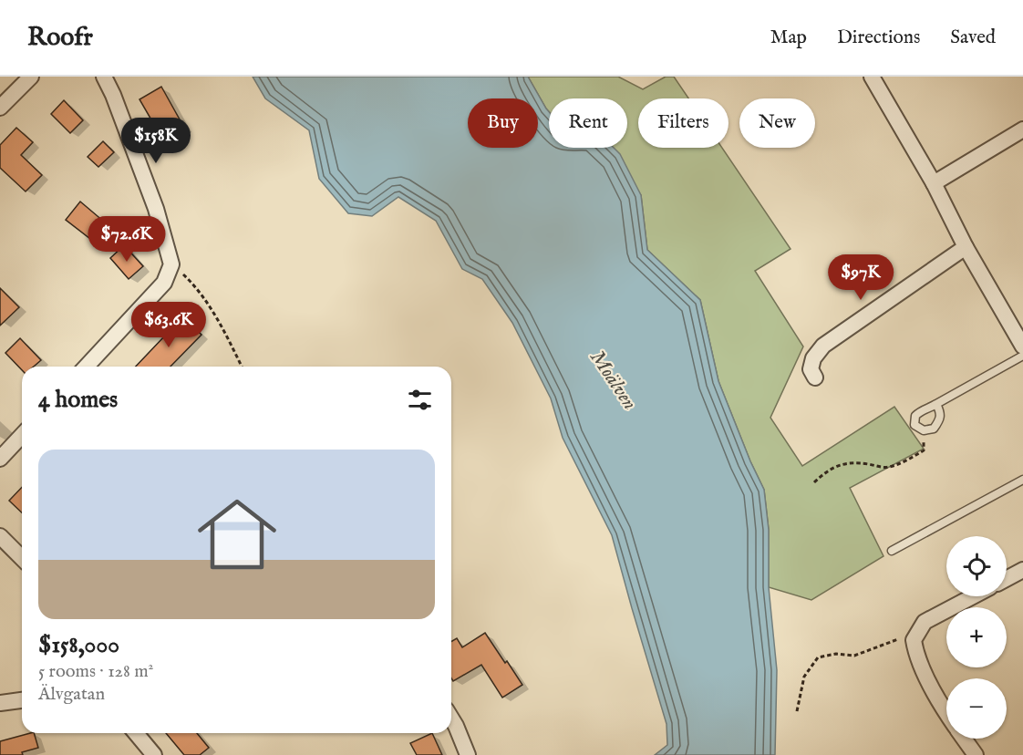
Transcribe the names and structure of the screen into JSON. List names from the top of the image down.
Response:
{
  "water": ["Moälven"],
  "page": {
    "header": "Roofr",
    "nav": ["Map", "Directions", "Saved"],
    "chip": [
      "Buy",
      "Rent",
      "Filters",
      "New"
    ],
    "price": [
      "$158K",
      "$72.6K",
      "$97K",
      "$63.6K"
    ],
    "heading": "4 homes",
    "list": [
      {
        "name": "$158,000",
        "note": "5 rooms · 128 m² · Älvgatan"
      }
    ],
    "map_buttons": ["+", "−"]
  }
}
